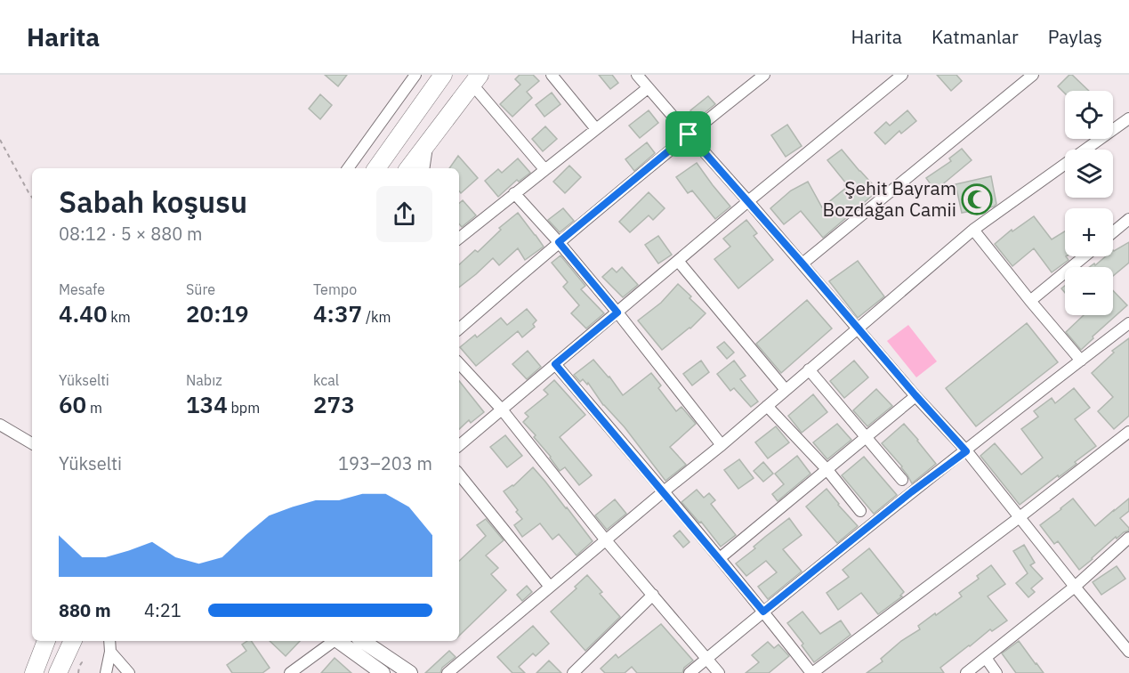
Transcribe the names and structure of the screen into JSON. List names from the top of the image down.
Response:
{
  "places": {
    "mosque": ["Şehit Bayram Bozdağan Camii"]
  },
  "page": {
    "header": "Harita",
    "nav": ["Harita", "Katmanlar", "Paylaş"],
    "map_buttons": ["+", "−"],
    "heading": ["Sabah koşusu", "08:12 · 5 × 880 m"],
    "stats": [
      ["Mesafe", "4.40 km"],
      ["Süre", "20:19"],
      ["Tempo", "4:37 /km"],
      ["Yükselti", "60 m"],
      ["Nabız", "134 bpm"],
      ["kcal", "273"]
    ],
    "chart": ["Yükselti", "193–203 m"],
    "list": [
      {
        "name": "880 m",
        "note": "4:21"
      }
    ]
  }
}
